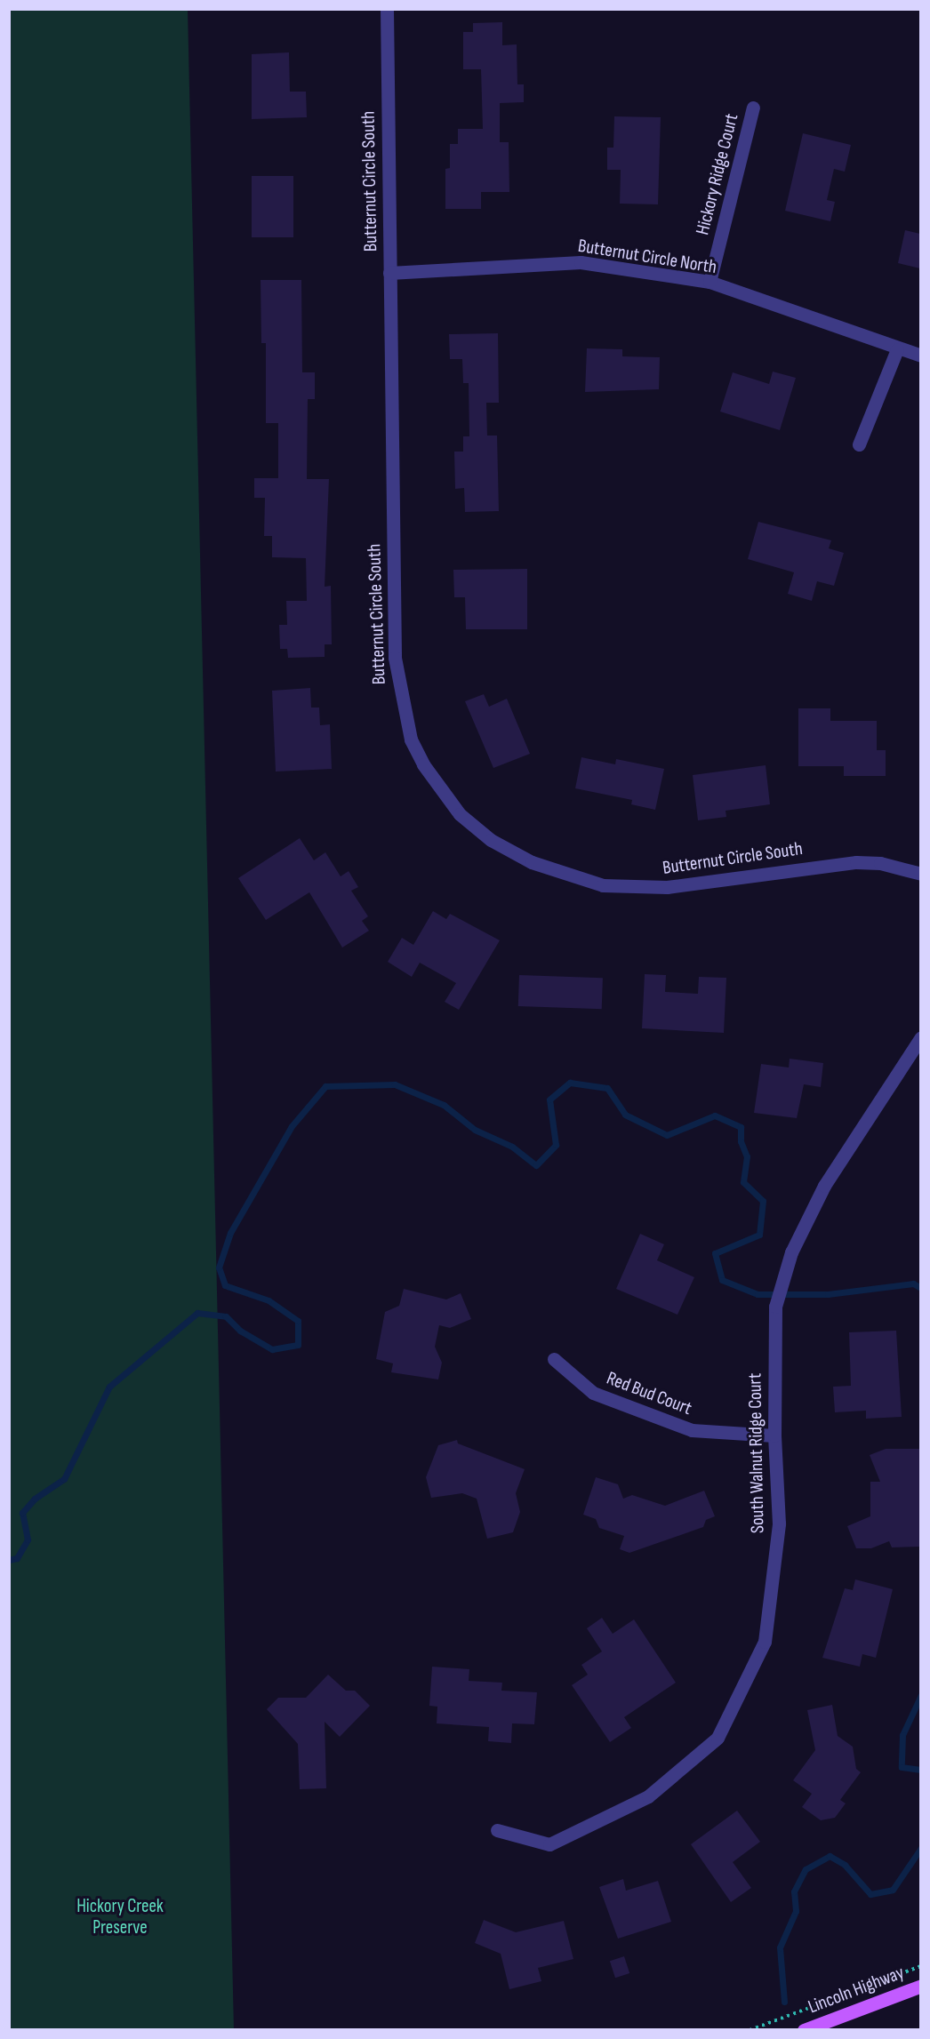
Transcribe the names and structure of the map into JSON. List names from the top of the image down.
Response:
{
  "streets": {
    "main road": ["Lincoln Highway"],
    "street": [
      "Hickory Ridge Court",
      "Butternut Circle South",
      "Butternut Circle North",
      "Red Bud Court",
      "South Walnut Ridge Court"
    ]
  },
  "crossings": [
    ["Hickory Ridge Court", "Butternut Circle North"],
    ["Butternut Circle South", "Butternut Circle North"],
    ["Red Bud Court", "South Walnut Ridge Court"]
  ],
  "parks": ["Hickory Creek Preserve"]
}
